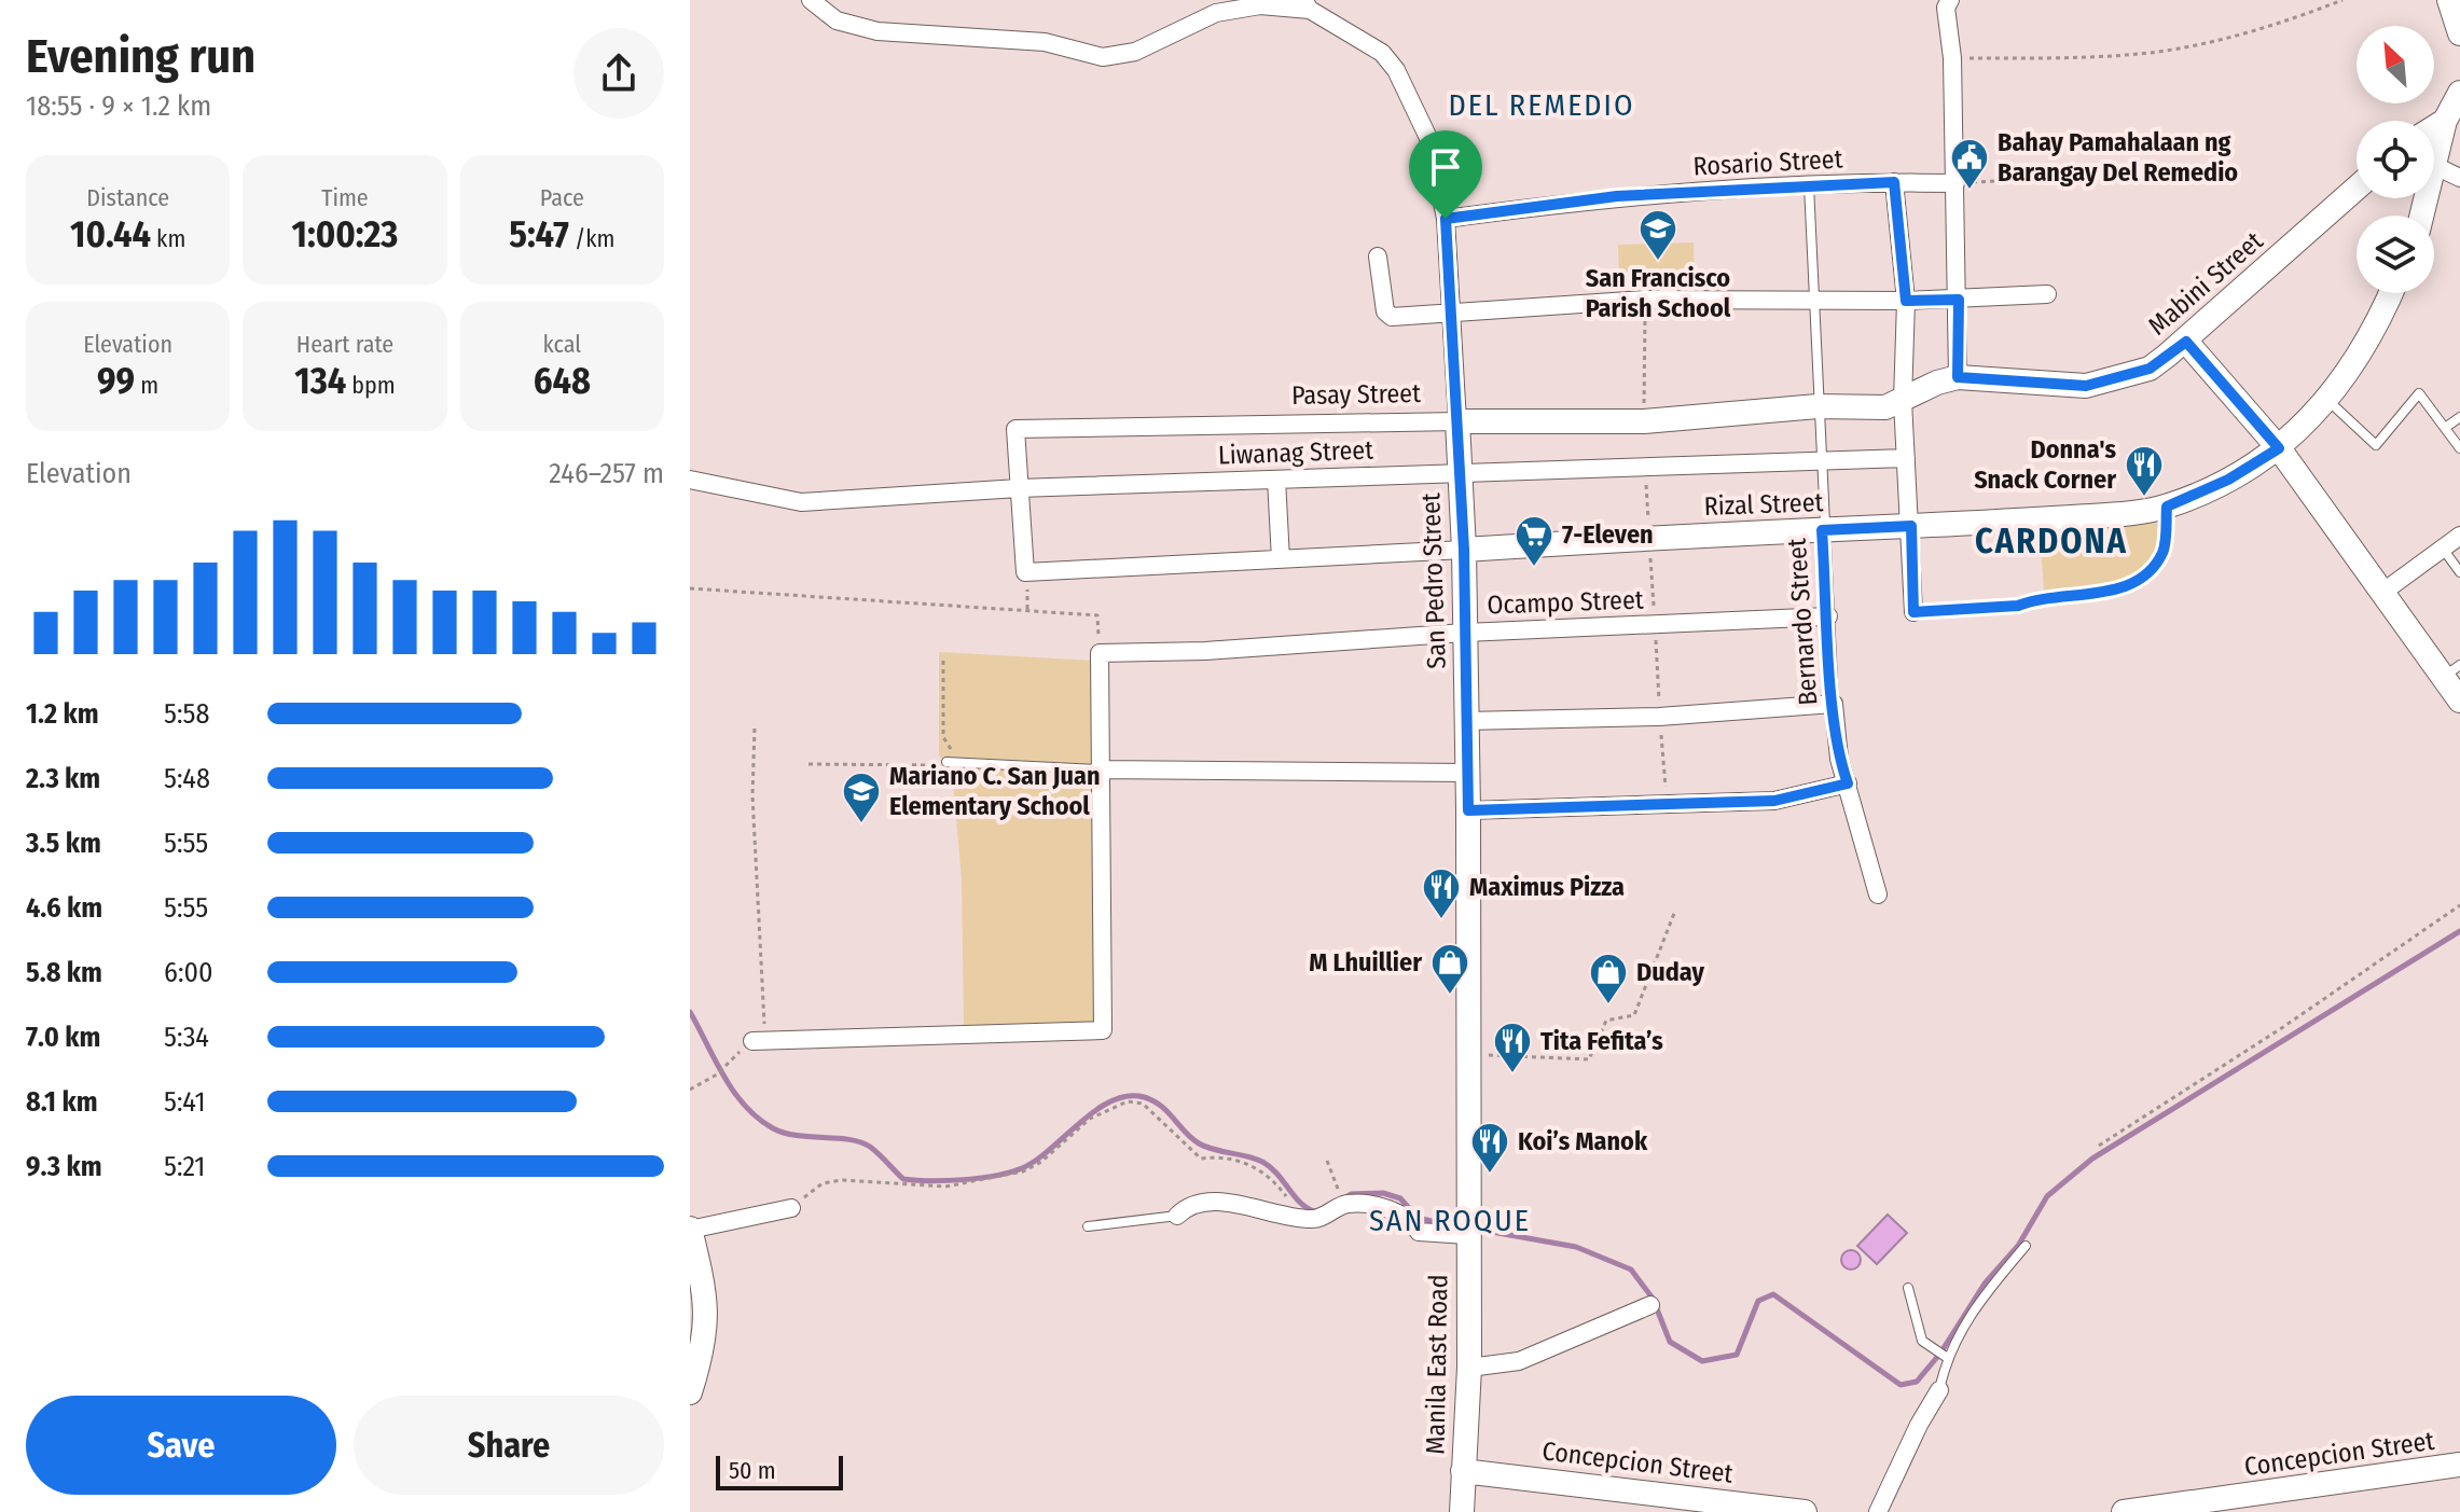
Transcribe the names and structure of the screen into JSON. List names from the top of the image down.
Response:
{
  "streets": {
    "main road": [
      "Mabini Street",
      "Pasay Street",
      "Rizal Street",
      "San Pedro Street",
      "Manila East Road",
      "Concepcion Street"
    ],
    "street": [
      "Rosario Street",
      "Liwanag Street",
      "Ocampo Street",
      "Bernardo Street"
    ]
  },
  "crossings": [
    ["Rosario Street", "San Pedro Street"],
    ["Rosario Street", "Bernardo Street"],
    ["Mabini Street", "Pasay Street"],
    ["Pasay Street", "Liwanag Street"],
    ["Pasay Street", "Rizal Street"],
    ["Pasay Street", "San Pedro Street"],
    ["Pasay Street", "Bernardo Street"],
    ["Liwanag Street", "Rizal Street"],
    ["Liwanag Street", "San Pedro Street"],
    ["Liwanag Street", "Bernardo Street"],
    ["Rizal Street", "San Pedro Street"],
    ["Rizal Street", "Bernardo Street"],
    ["San Pedro Street", "Ocampo Street"],
    ["San Pedro Street", "Manila East Road"],
    ["Ocampo Street", "Bernardo Street"],
    ["Manila East Road", "Concepcion Street"]
  ],
  "districts": ["DEL REMEDIO", "CARDONA", "SAN ROQUE"],
  "places": {
    "public building": ["Bahay Pamahalaan ng Barangay Del Remedio"],
    "school or university": ["San Francisco Parish School", "Mariano C. San Juan Elementary School"],
    "restaurant": [
      "Donna's Snack Corner",
      "Maximus Pizza",
      "Tita Fefita’s",
      "Koi’s Manok"
    ],
    "supermarket": ["7-Eleven"],
    "shop": ["M Lhuillier", "Duday"]
  },
  "scale_bar": "50 m",
  "north": "top left",
  "page": {
    "heading": ["Evening run", "18:55 · 9 × 1.2 km"],
    "stats": [
      ["Distance", "10.44 km"],
      ["Time", "1:00:23"],
      ["Pace", "5:47 /km"],
      ["Elevation", "99 m"],
      ["Heart rate", "134 bpm"],
      ["kcal", "648"]
    ],
    "chart": ["Elevation", "246–257 m"],
    "list": [
      {
        "name": "1.2 km",
        "note": "5:58"
      },
      {
        "name": "2.3 km",
        "note": "5:48"
      },
      {
        "name": "3.5 km",
        "note": "5:55"
      },
      {
        "name": "4.6 km",
        "note": "5:55"
      },
      {
        "name": "5.8 km",
        "note": "6:00"
      },
      {
        "name": "7.0 km",
        "note": "5:34"
      },
      {
        "name": "8.1 km",
        "note": "5:41"
      },
      {
        "name": "9.3 km",
        "note": "5:21"
      }
    ],
    "buttons": ["Save", "Share"],
    "scale": "50 m"
  }
}
